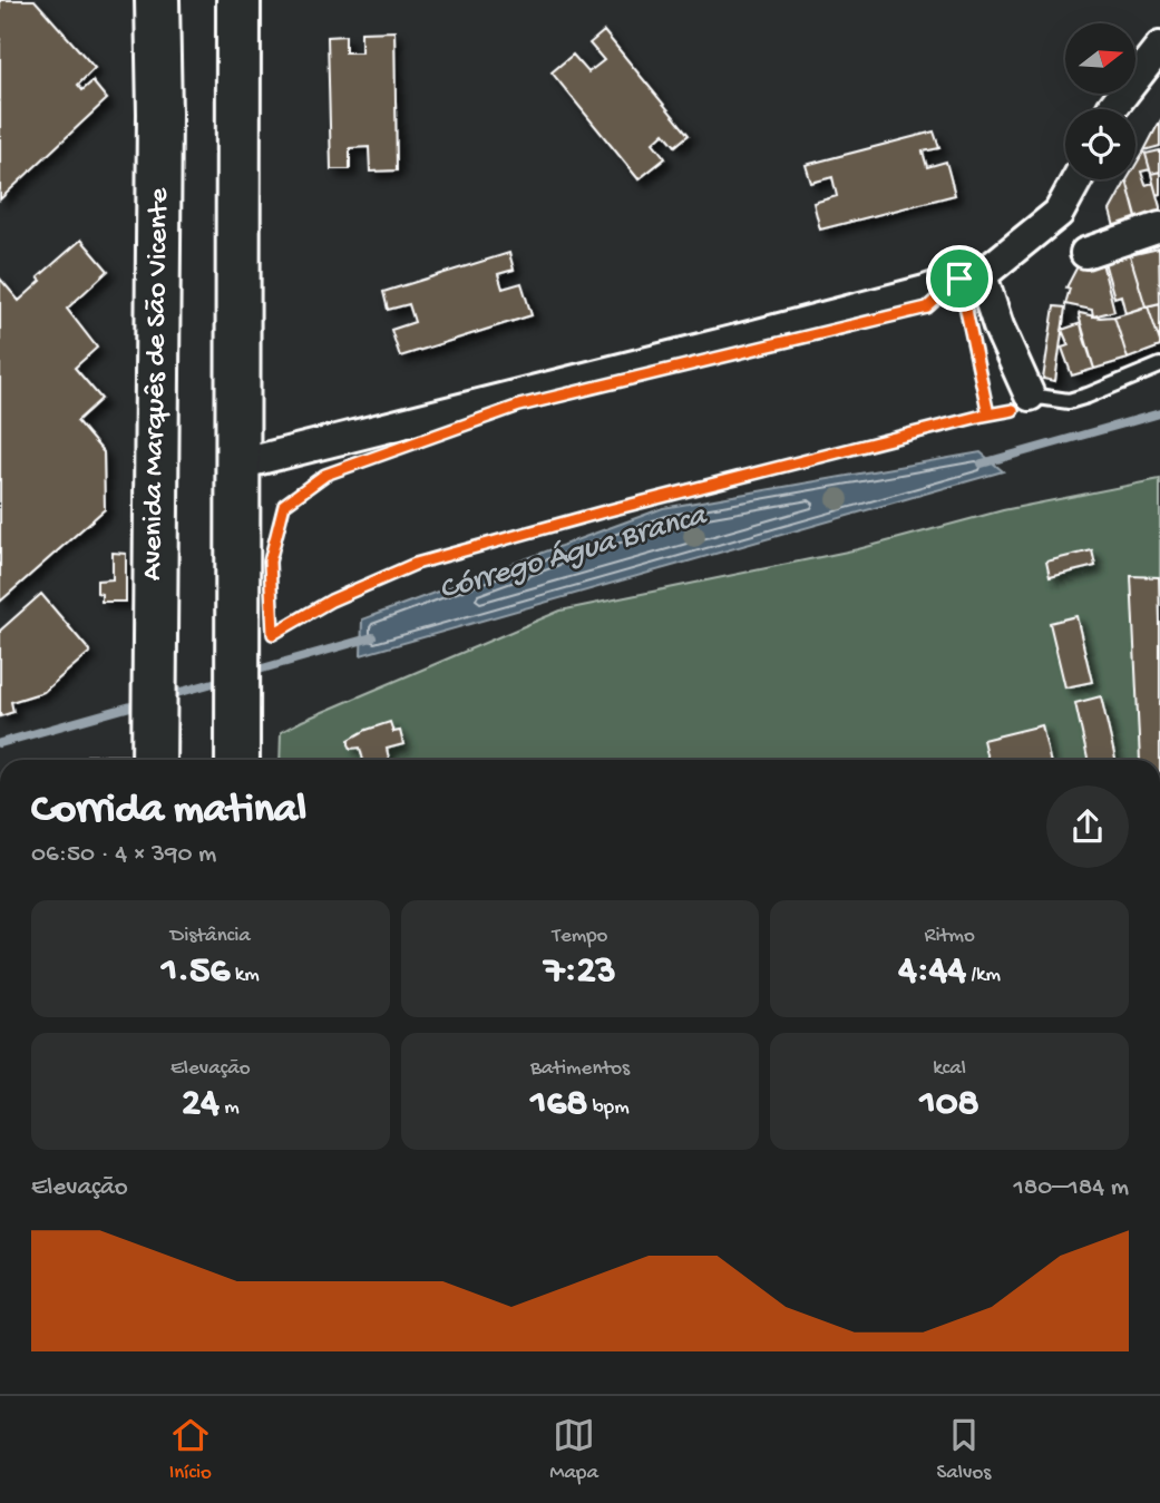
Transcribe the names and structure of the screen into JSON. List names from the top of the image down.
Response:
{
  "streets": {
    "main road": ["Avenida Marquês de São Vicente"]
  },
  "water": ["Córrego Água Branca"],
  "north": "right",
  "page": {
    "heading": ["Corrida matinal", "06:50 · 4 × 390 m"],
    "stats": [
      ["Distância", "1.56 km"],
      ["Tempo", "7:23"],
      ["Ritmo", "4:44 /km"],
      ["Elevação", "24 m"],
      ["Batimentos", "168 bpm"],
      ["kcal", "108"]
    ],
    "chart": ["Elevação", "180–184 m"],
    "tabs": ["Início", "Mapa", "Salvos"]
  }
}
